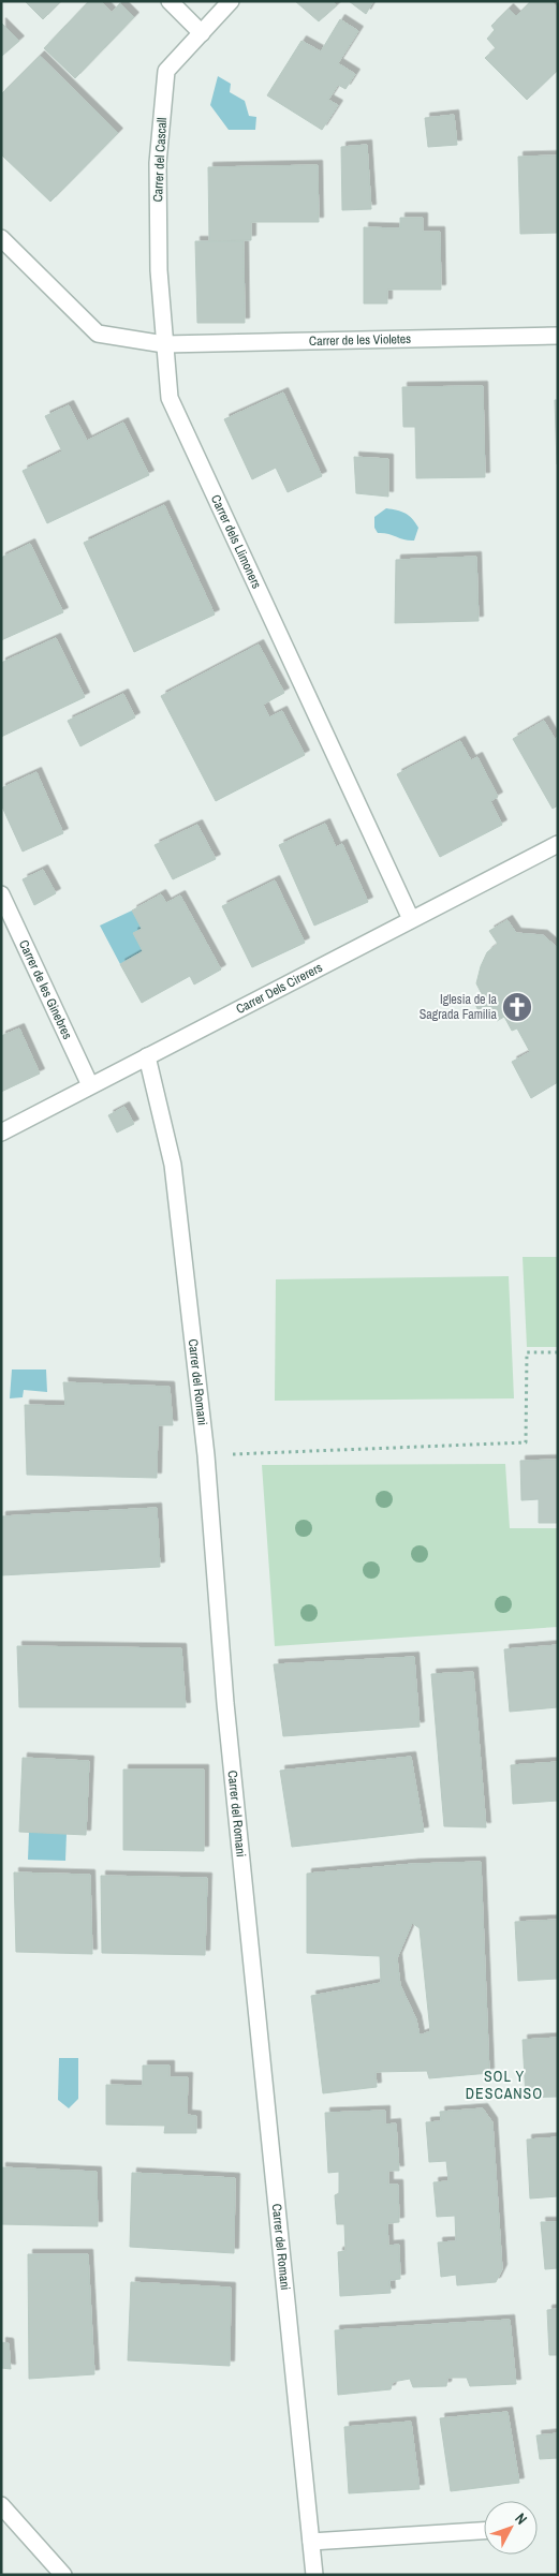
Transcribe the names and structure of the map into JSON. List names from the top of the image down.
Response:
{
  "streets": {
    "street": [
      "Carrer del Cascall",
      "Carrer de les Violetes",
      "Carrer dels Llimoners",
      "Carrer Dels Cirerers",
      "Carrer de les Ginebres",
      "Carrer del Romani"
    ]
  },
  "crossings": [
    ["Carrer del Cascall", "Carrer de les Violetes"],
    ["Carrer del Cascall", "Carrer dels Llimoners"],
    ["Carrer de les Violetes", "Carrer dels Llimoners"],
    ["Carrer dels Llimoners", "Carrer Dels Cirerers"],
    ["Carrer Dels Cirerers", "Carrer de les Ginebres"],
    ["Carrer Dels Cirerers", "Carrer del Romani"]
  ],
  "districts": ["SOL Y DESCANSO"],
  "places": {
    "church": ["Iglesia de la Sagrada Familia"]
  },
  "north": "top right"
}
